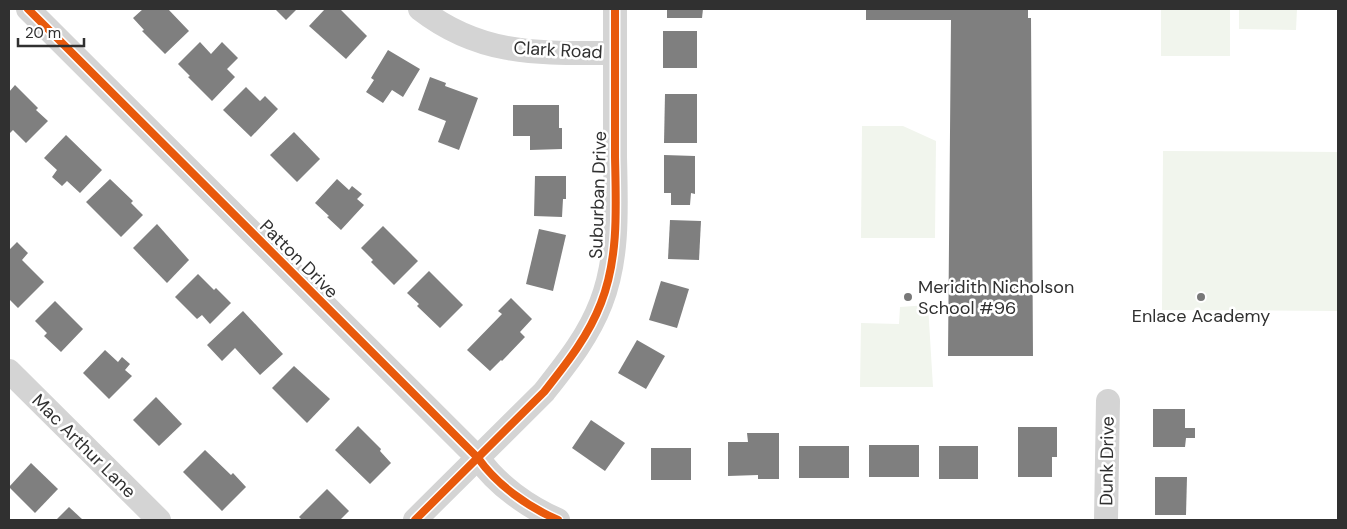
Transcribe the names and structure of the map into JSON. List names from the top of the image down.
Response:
{
  "streets": {
    "street": [
      "Clark Road",
      "Suburban Drive",
      "Patton Drive",
      "Mac Arthur Lane",
      "Dunk Drive"
    ]
  },
  "crossings": [
    ["Clark Road", "Suburban Drive"],
    ["Suburban Drive", "Patton Drive"]
  ],
  "places": ["Meridith Nicholson School #96", "Enlace Academy"],
  "scale_bar": "20 m"
}
